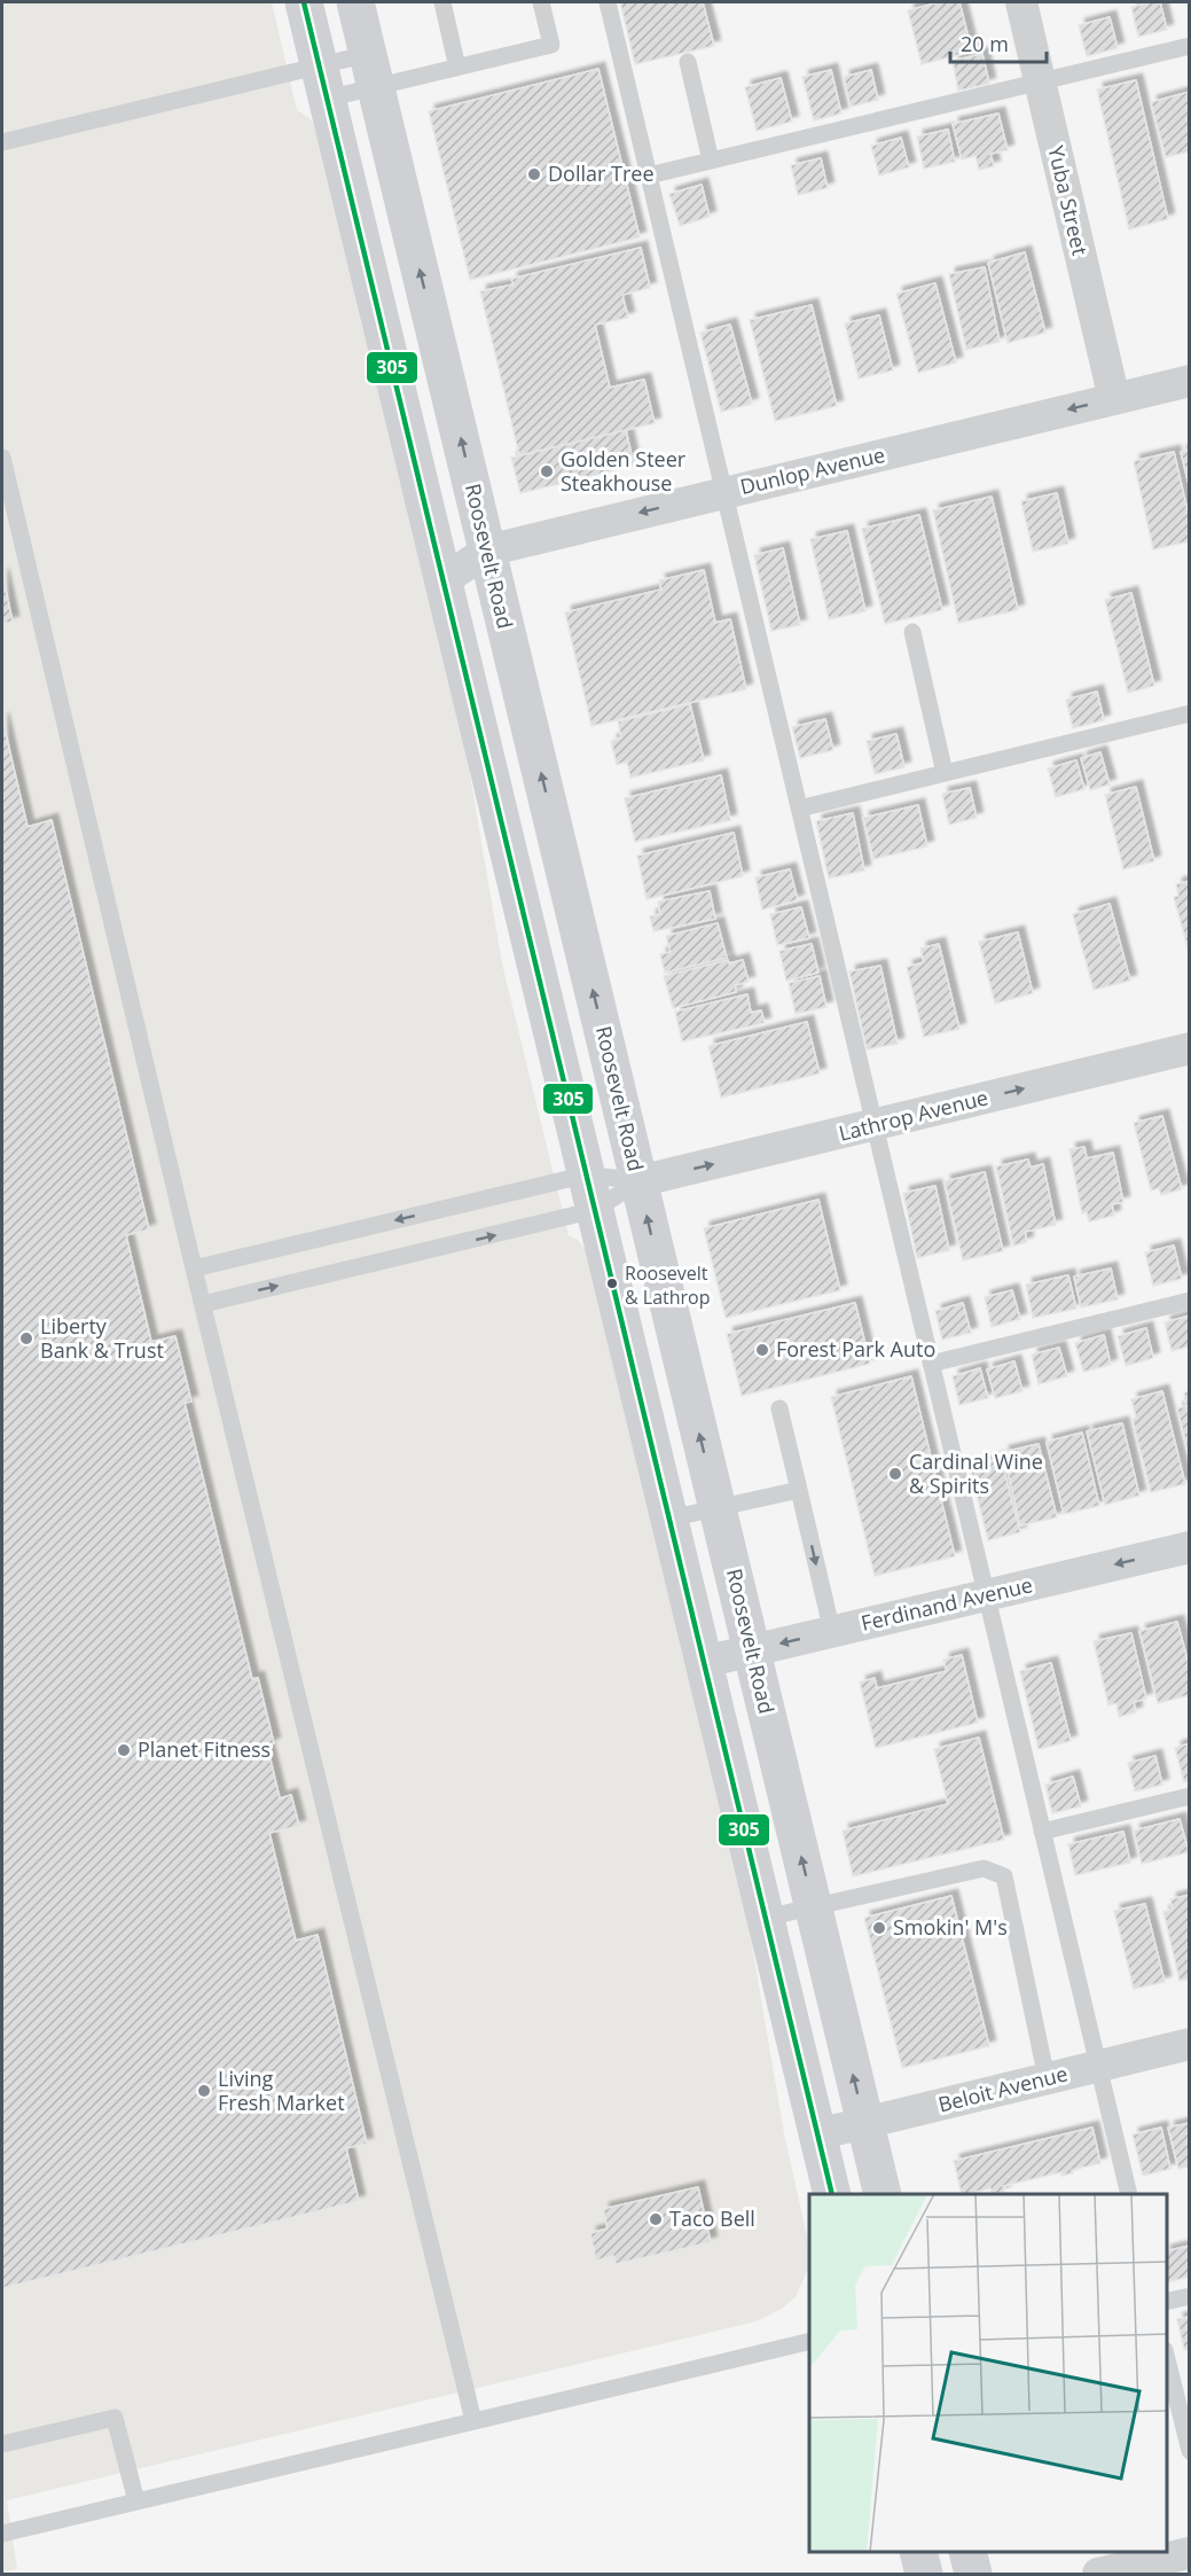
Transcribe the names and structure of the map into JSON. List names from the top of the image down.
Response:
{
  "streets": {
    "main road": ["Roosevelt Road"],
    "street": [
      "Yuba Street",
      "Dunlop Avenue",
      "Lathrop Avenue",
      "Ferdinand Avenue",
      "Beloit Avenue"
    ]
  },
  "crossings": [
    ["Yuba Street", "Dunlop Avenue"],
    ["Dunlop Avenue", "Roosevelt Road"],
    ["Roosevelt Road", "Lathrop Avenue"],
    ["Roosevelt Road", "Ferdinand Avenue"],
    ["Roosevelt Road", "Beloit Avenue"]
  ],
  "one_way": ["Dunlop Avenue", "Lathrop Avenue", "Ferdinand Avenue"],
  "places": [
    "Dollar Tree",
    "Golden Steer Steakhouse",
    "Roosevelt & Lathrop",
    "Liberty Bank & Trust",
    "Forest Park Auto",
    "Cardinal Wine & Spirits",
    "Planet Fitness",
    "Smokin' M's",
    "Living Fresh Market",
    "Taco Bell"
  ],
  "lines": ["transit line 305"],
  "scale_bar": "20 m"
}
